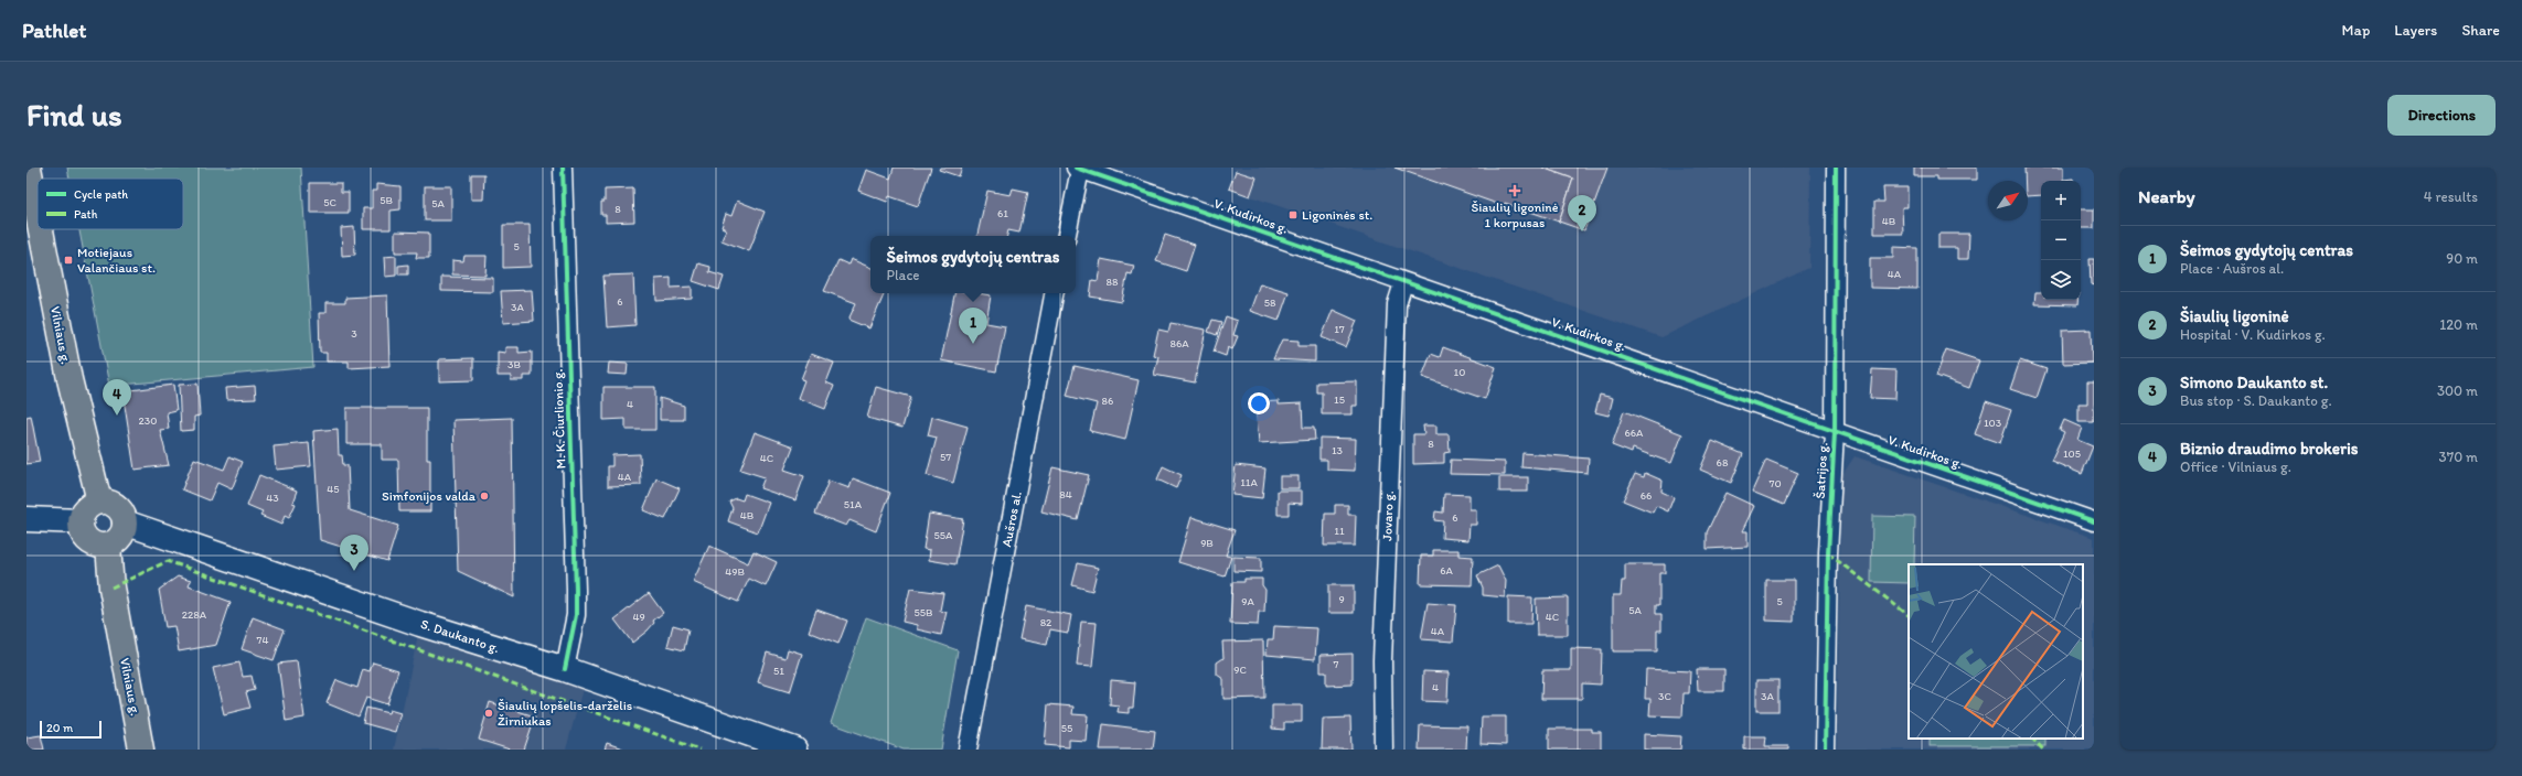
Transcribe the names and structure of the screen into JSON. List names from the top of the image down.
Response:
{
  "streets": {
    "highway": ["Vilniaus g."],
    "main road": ["S. Daukanto g."],
    "street": [
      "V. Kudirkos g.",
      "M. K. Čiurlionio g.",
      "Šatrijos g.",
      "Jovaro g.",
      "Aušros al."
    ]
  },
  "crossings": [
    ["V. Kudirkos g.", "Šatrijos g."],
    ["V. Kudirkos g.", "Jovaro g."],
    ["Vilniaus g.", "S. Daukanto g."],
    ["M. K. Čiurlionio g.", "S. Daukanto g."]
  ],
  "places": {
    "health": ["Šiaulių ligoninė 1 korpusas"],
    "transit": ["Ligoninės st.", "Motiejaus Valančiaus st."],
    "other": ["Simfonijos valda", "Šiaulių lopšelis-darželis Žirniukas"]
  },
  "house_numbers": [
    "5B",
    "5C",
    "5A",
    "8",
    "61",
    "4B",
    "5",
    "4A",
    "88",
    "6",
    "58",
    "3A",
    "17",
    "3",
    "86A",
    "3B",
    "10",
    "15",
    "86",
    "4",
    "230",
    "103",
    "66A",
    "8",
    "13",
    "105",
    "57",
    "4C",
    "68",
    "4A",
    "11A",
    "70",
    "45",
    "84",
    "66",
    "43",
    "51A",
    "4B",
    "6",
    "11",
    "55A",
    "9B",
    "6A",
    "49B",
    "9",
    "9A",
    "5",
    "5A",
    "55B",
    "228A",
    "49",
    "4C",
    "82",
    "4A",
    "74",
    "7",
    "9C",
    "51",
    "4",
    "3C",
    "3A",
    "55"
  ],
  "legend": ["Cycle path", "Path"],
  "scale_bar": "20 m",
  "north": "top right",
  "page": {
    "header": "Pathlet",
    "nav": ["Map", "Layers", "Share"],
    "buttons": "Directions",
    "title": "Find us",
    "heading": ["Nearby", "4 results"],
    "map_buttons": ["+", "−"],
    "pins": [
      "2",
      "1",
      "4",
      "3"
    ],
    "list": [
      {
        "mark": "1",
        "name": "Šeimos gydytojų centras",
        "note": "Place · Aušros al.",
        "value": "90 m"
      },
      {
        "mark": "2",
        "name": "Šiaulių ligoninė",
        "note": "Hospital · V. Kudirkos g.",
        "value": "120 m"
      },
      {
        "mark": "3",
        "name": "Simono Daukanto st.",
        "note": "Bus stop · S. Daukanto g.",
        "value": "300 m"
      },
      {
        "mark": "4",
        "name": "Biznio draudimo brokeris",
        "note": "Office · Vilniaus g.",
        "value": "370 m"
      }
    ],
    "popup": ["Šeimos gydytojų centras", "Place"],
    "scale": "20 m"
  }
}
